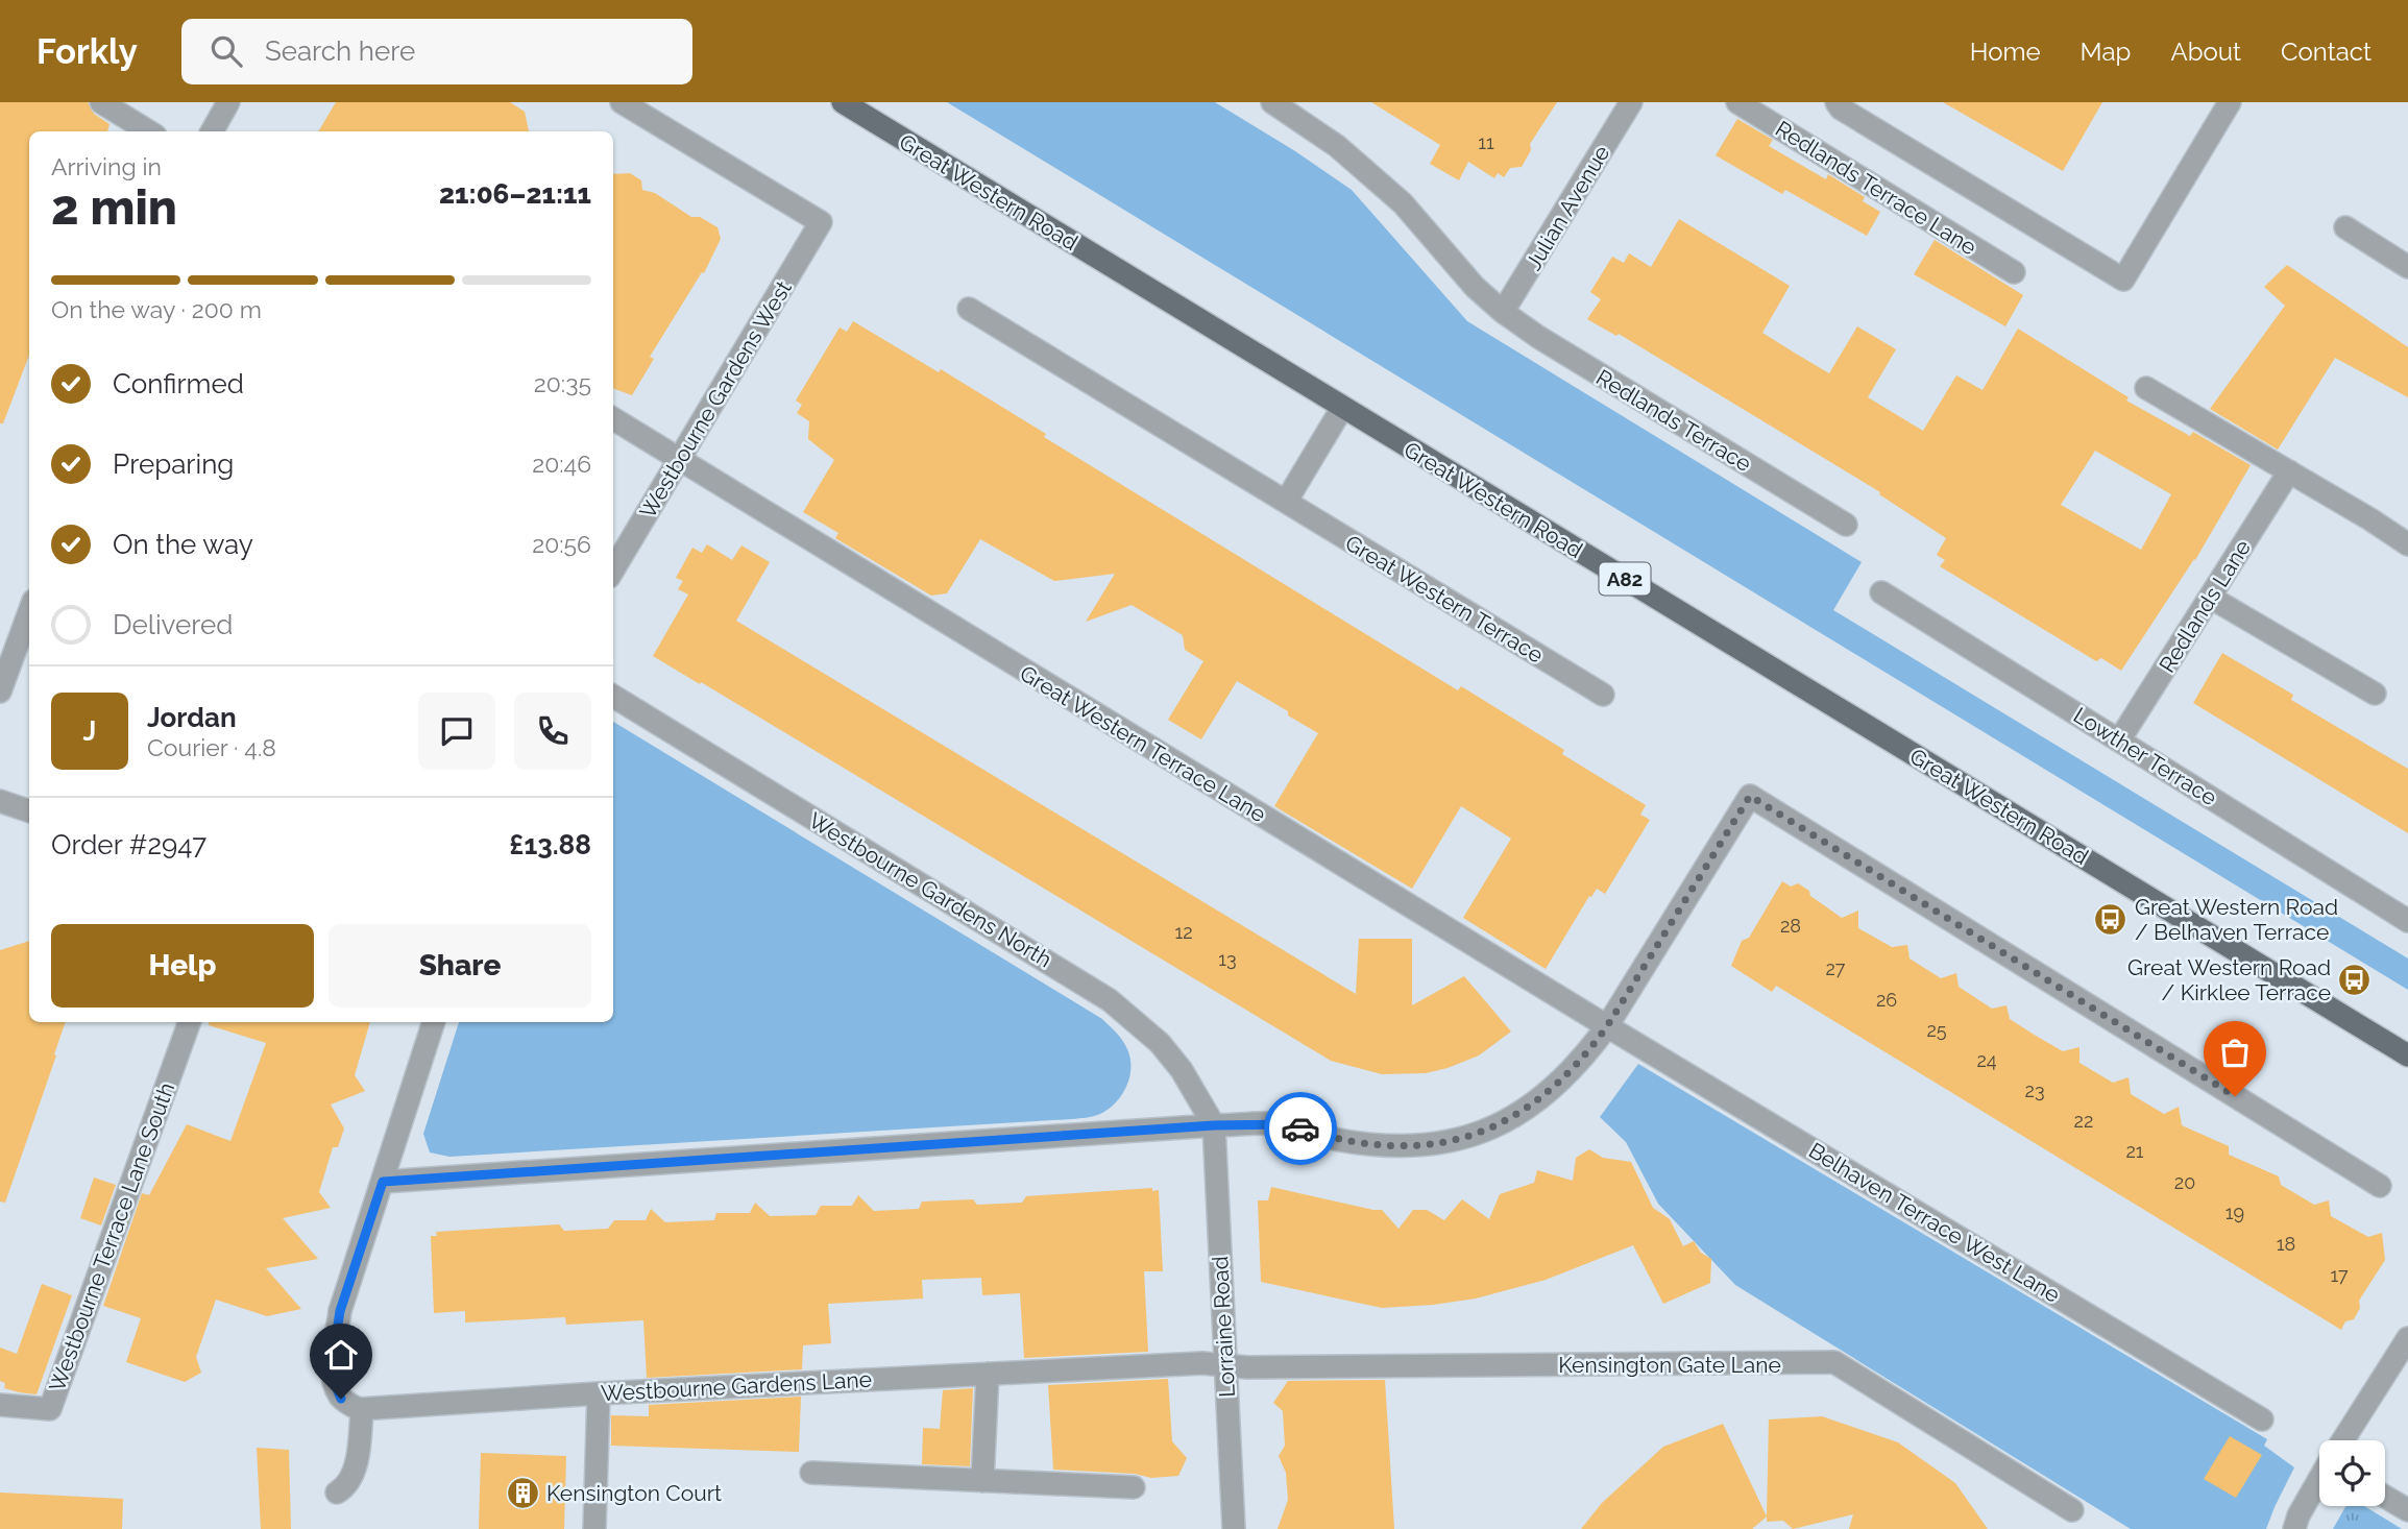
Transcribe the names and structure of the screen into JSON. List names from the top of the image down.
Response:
{
  "streets": {
    "main road": ["Great Western Road", "A82"],
    "street": [
      "Redlands Terrace Lane",
      "Julian Avenue",
      "Westbourne Gardens West",
      "Redlands Terrace",
      "Great Western Terrace",
      "Redlands Lane",
      "Great Western Terrace Lane",
      "Lowther Terrace",
      "Westbourne Gardens North",
      "Belhaven Terrace West Lane",
      "Westbourne Terrace Lane South",
      "Lorraine Road",
      "Kensington Gate Lane",
      "Westbourne Gardens Lane"
    ]
  },
  "crossings": [
    ["Julian Avenue", "Redlands Terrace"],
    ["Westbourne Gardens West", "Great Western Terrace Lane"],
    ["Redlands Lane", "Lowther Terrace"],
    ["Great Western Terrace Lane", "Belhaven Terrace West Lane"],
    ["Westbourne Gardens North", "Lorraine Road"],
    ["Lorraine Road", "Kensington Gate Lane"],
    ["Lorraine Road", "Westbourne Gardens Lane"],
    ["Kensington Gate Lane", "Westbourne Gardens Lane"]
  ],
  "places": {
    "bus stop": ["Great Western Road / Belhaven Terrace", "Great Western Road / Kirklee Terrace"],
    "building": ["Kensington Court"]
  },
  "house_numbers": [
    "11",
    "28",
    "12",
    "13",
    "27",
    "26",
    "25",
    "24",
    "23",
    "22",
    "21",
    "20",
    "19",
    "18",
    "17"
  ],
  "page": {
    "header": "Forkly",
    "search": "Search here",
    "nav": [
      "Home",
      "Map",
      "About",
      "Contact"
    ],
    "heading": ["2 min", "Arriving in", "21:06–21:11"],
    "panel": [
      "Jordan",
      "Courier · 4.8",
      "Order #2947",
      "£13.88"
    ],
    "bar": "On the way · 200 m",
    "list": [
      ["Confirmed", "20:35"],
      ["Preparing", "20:46"],
      ["On the way", "20:56"],
      "Delivered"
    ],
    "round": "J",
    "buttons": ["Help", "Share"]
  }
}
